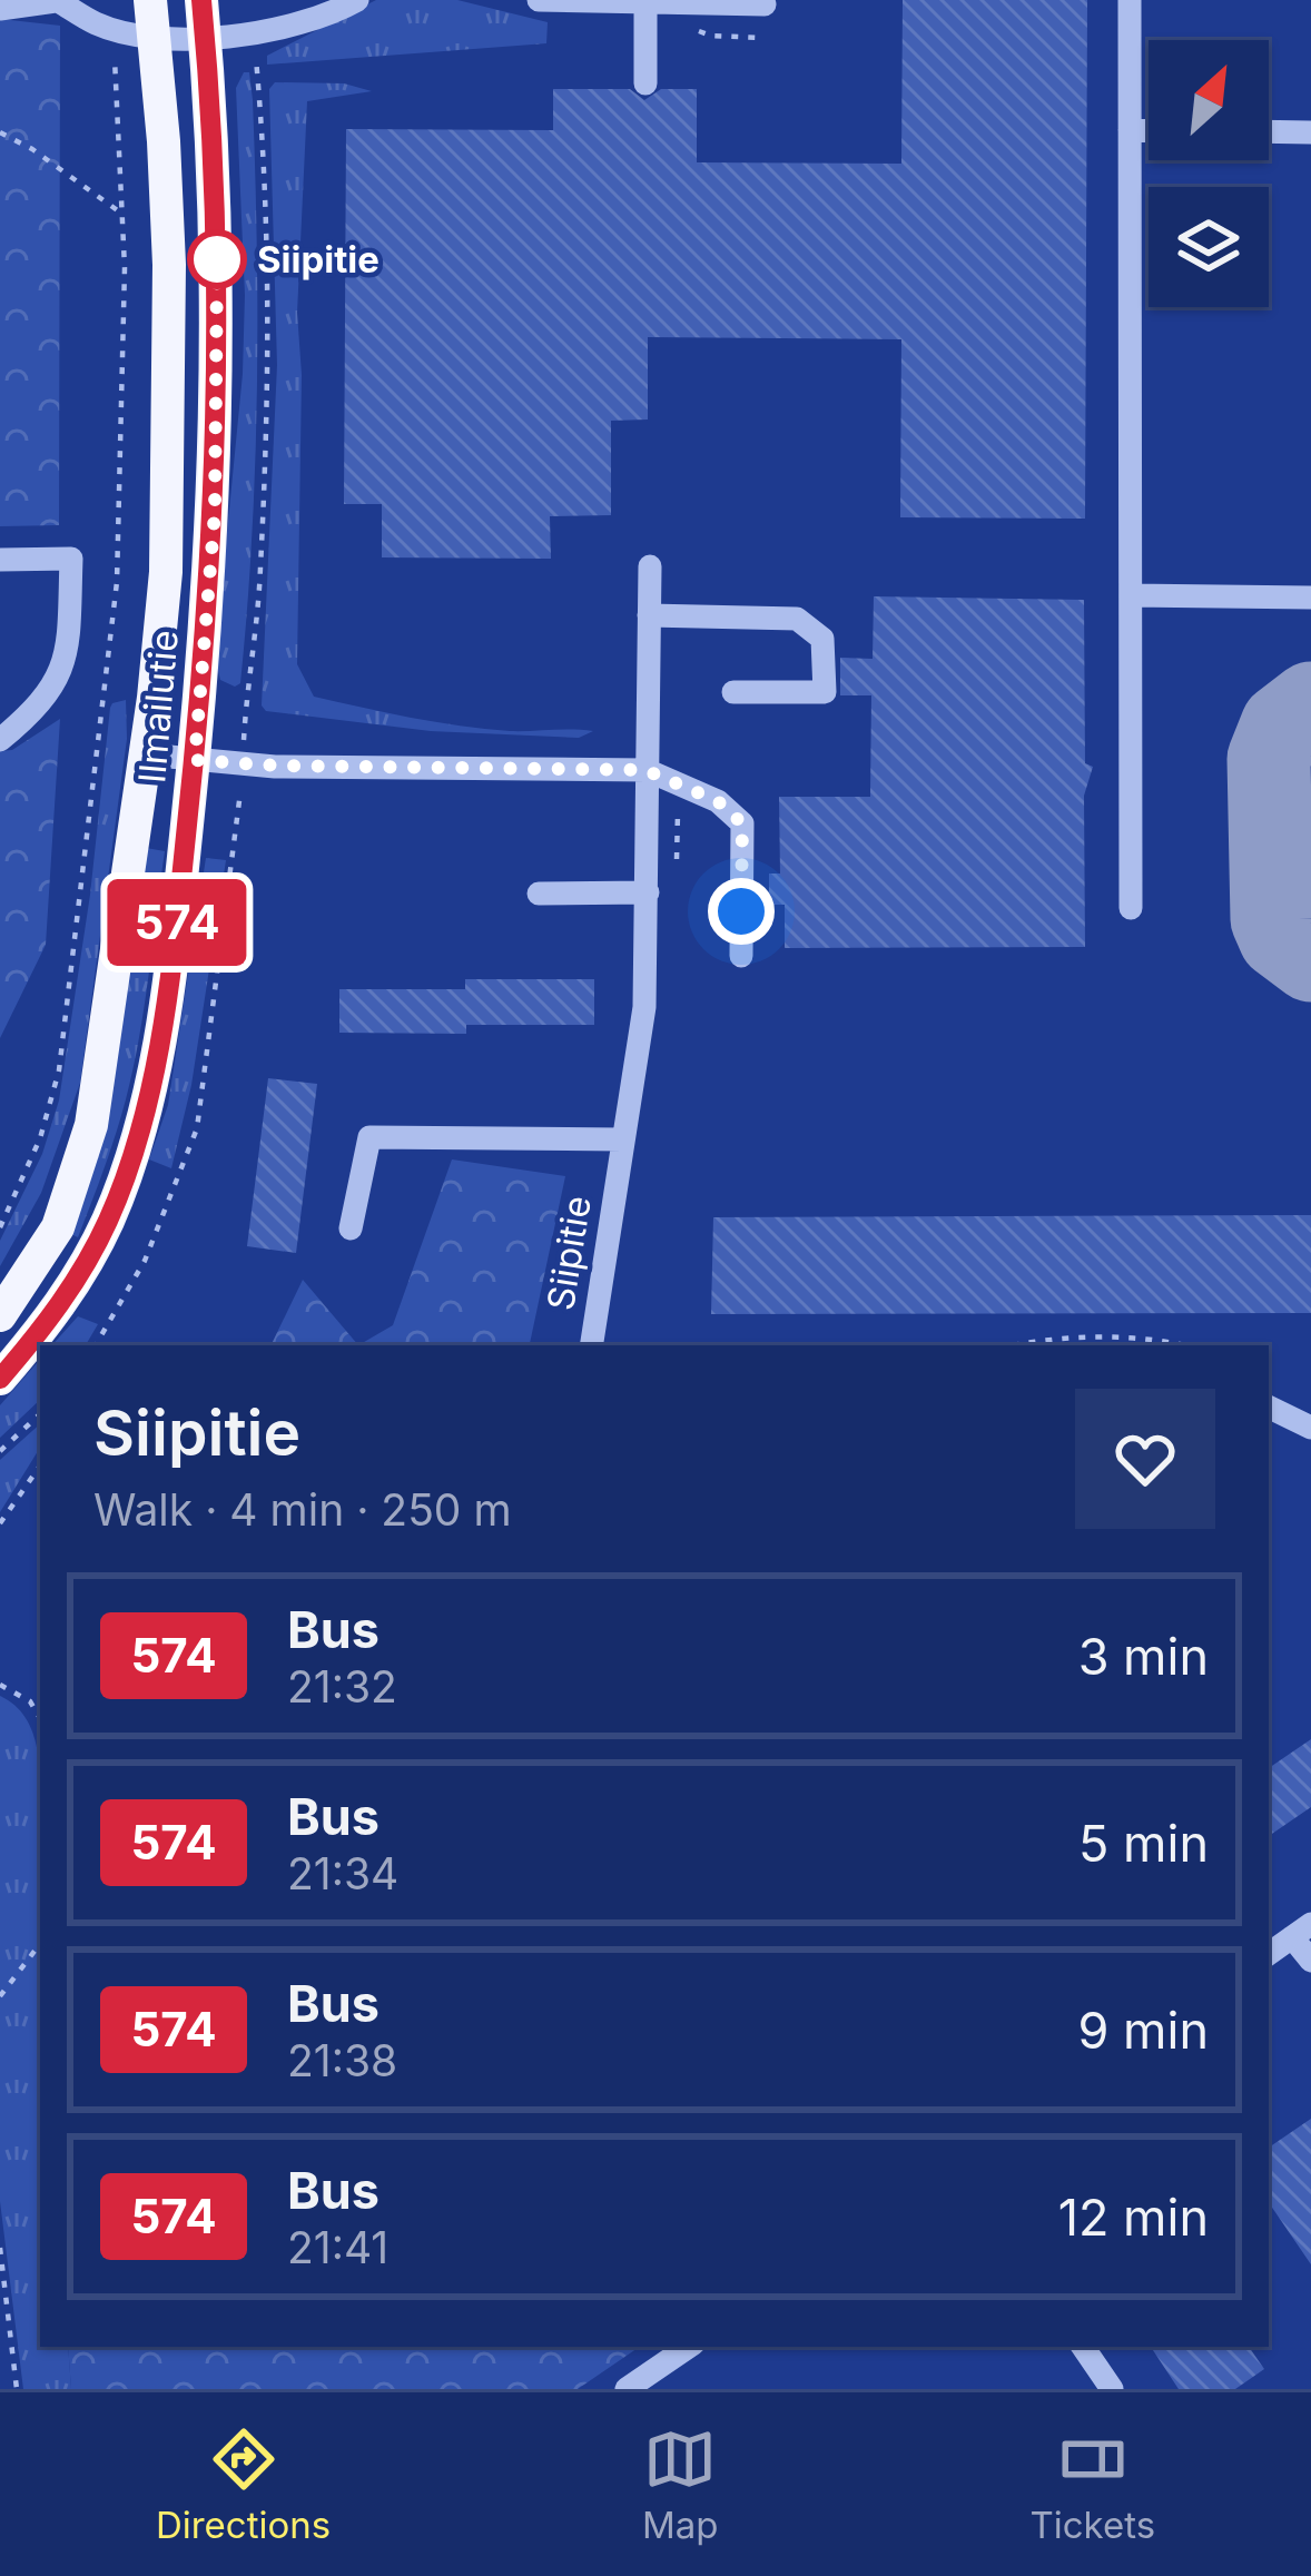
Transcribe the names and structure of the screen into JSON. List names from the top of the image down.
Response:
{
  "streets": {
    "main road": ["Ilmailutie"],
    "street": ["Siipitie"]
  },
  "places": ["Siipitie"],
  "lines": ["bus line 574"],
  "north": "top right",
  "page": {
    "on_map": "574",
    "heading": ["Siipitie", "Walk · 4 min · 250 m"],
    "list": [
      {
        "mark": "574",
        "name": "Bus",
        "note": "21:32",
        "value": "3 min"
      },
      {
        "mark": "574",
        "name": "Bus",
        "note": "21:34",
        "value": "5 min"
      },
      {
        "mark": "574",
        "name": "Bus",
        "note": "21:38",
        "value": "9 min"
      },
      {
        "mark": "574",
        "name": "Bus",
        "note": "21:41",
        "value": "12 min"
      }
    ],
    "tabs": ["Directions", "Map", "Tickets"]
  }
}
